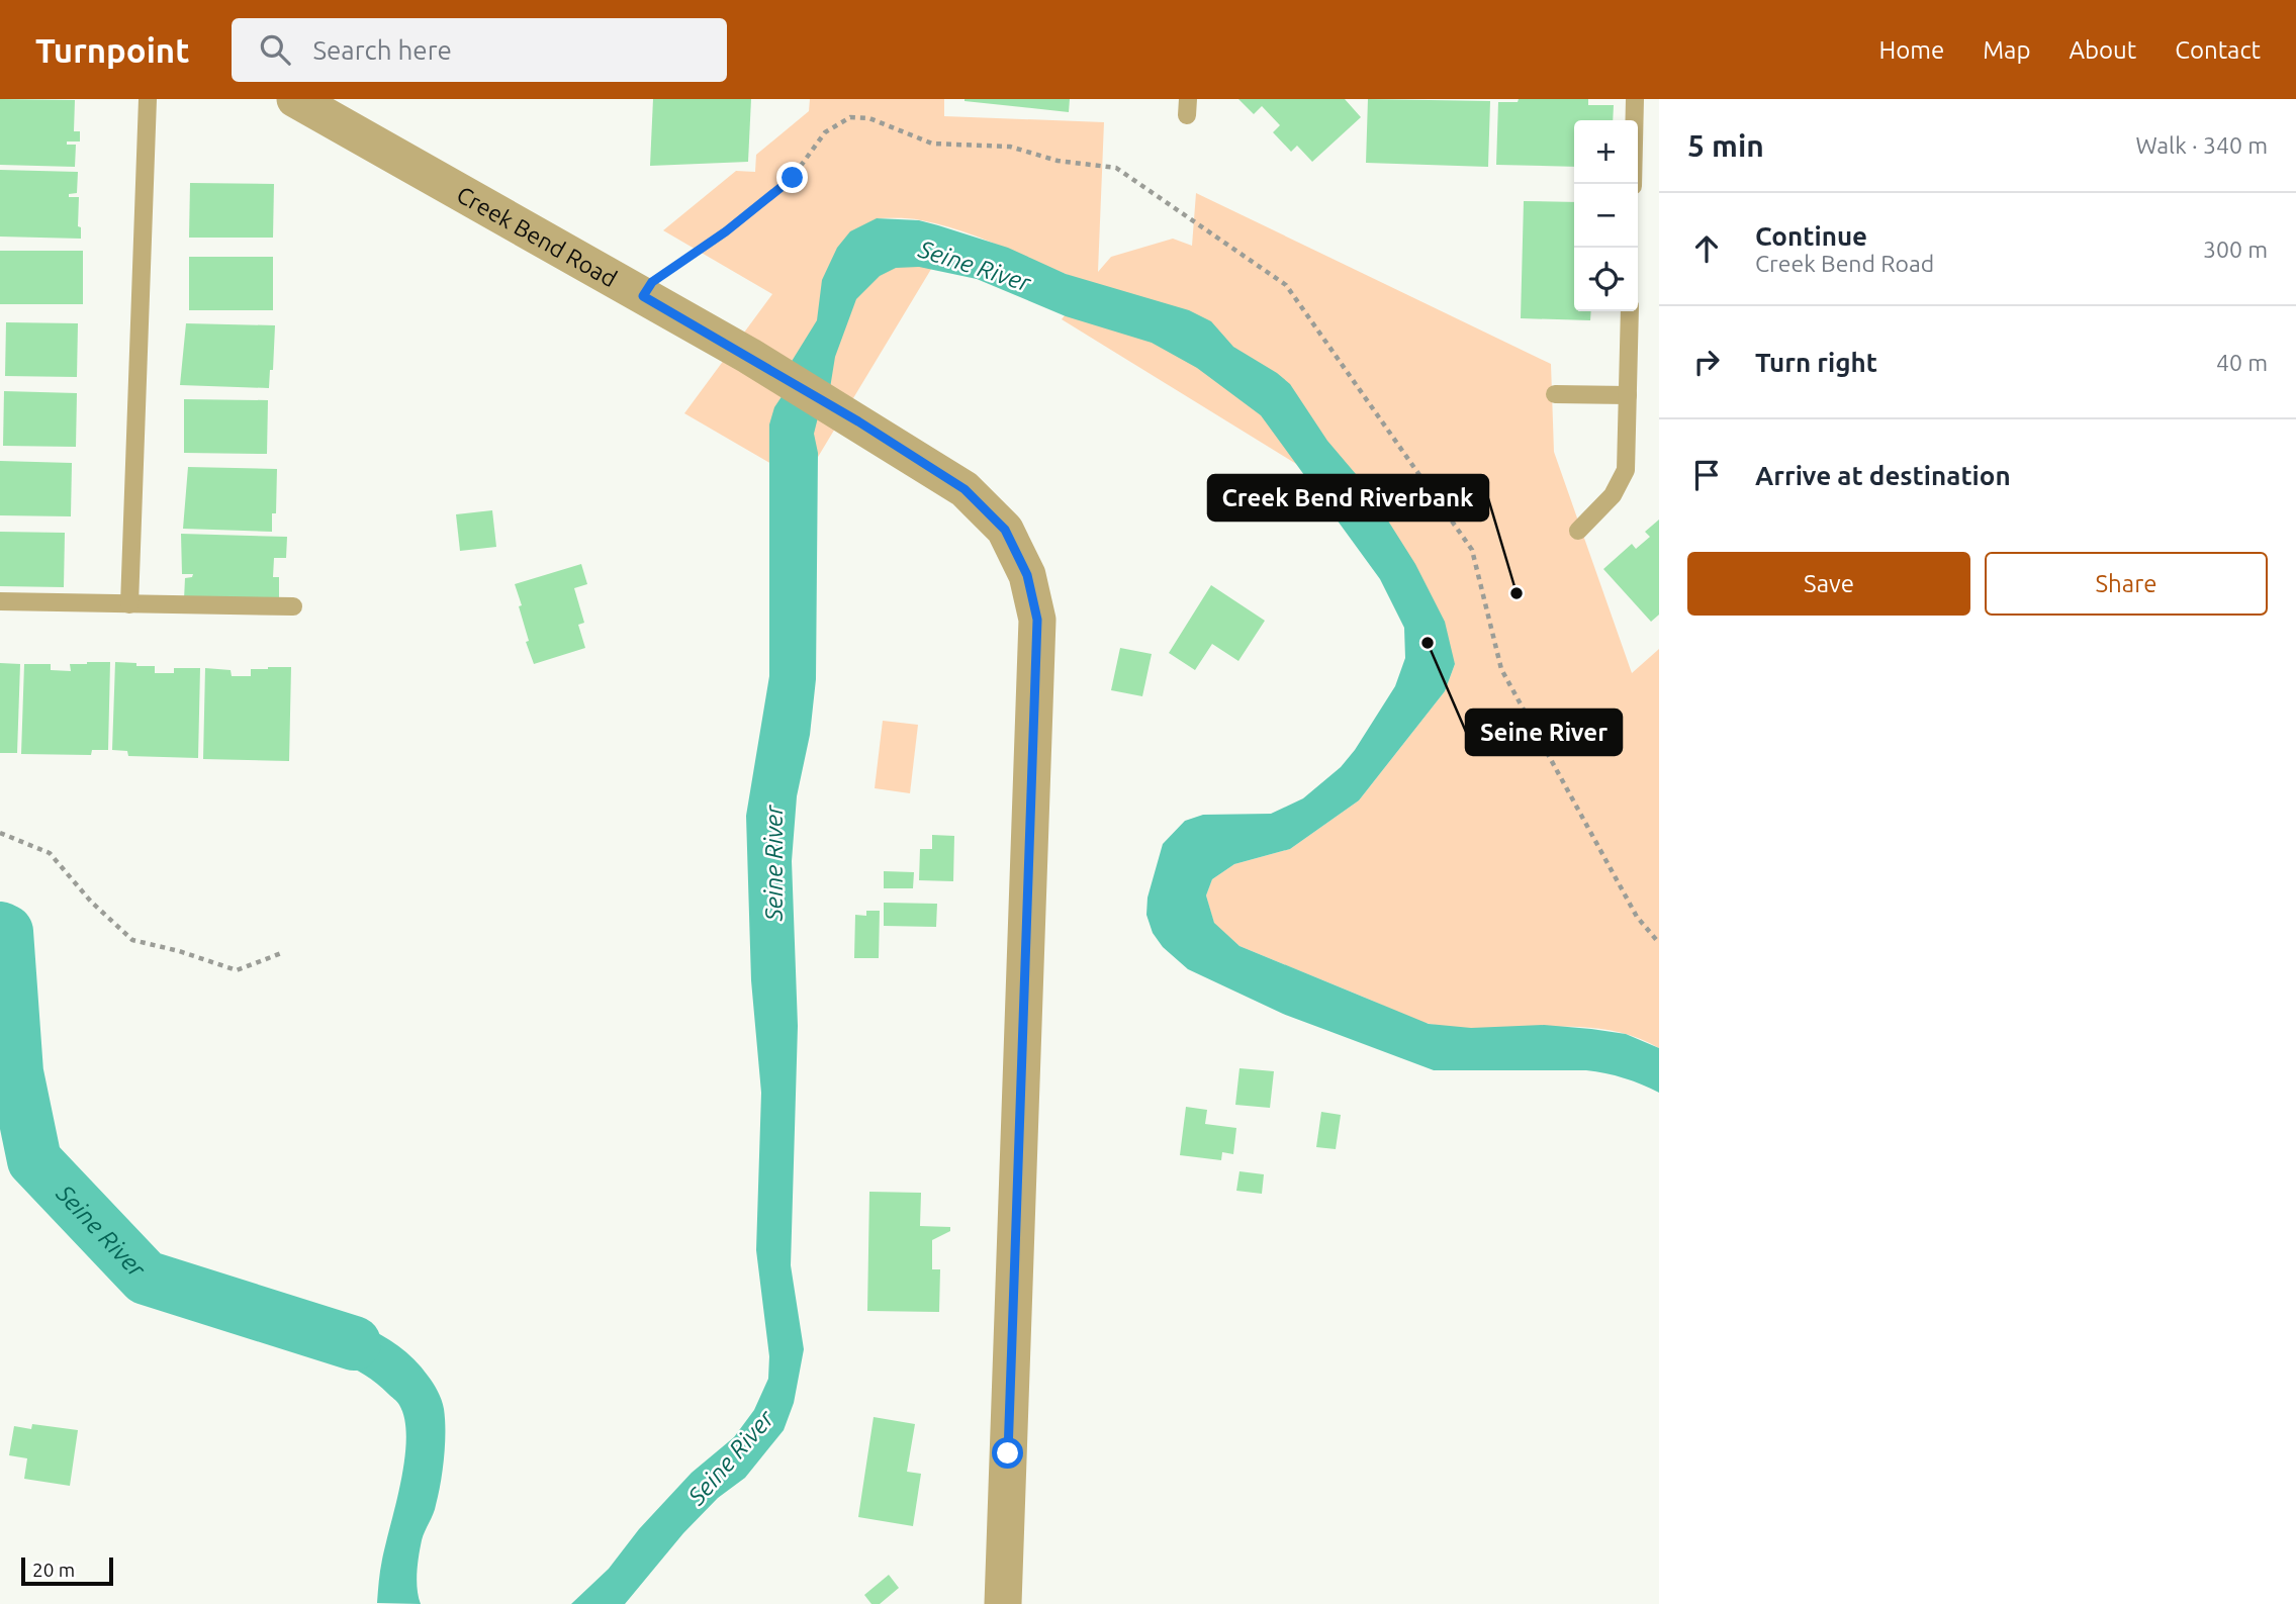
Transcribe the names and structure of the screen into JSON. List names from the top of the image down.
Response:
{
  "streets": {
    "street": ["Creek Bend Road"]
  },
  "water": ["Seine River"],
  "places": ["Creek Bend Riverbank", "Seine River"],
  "scale_bar": "20 m",
  "page": {
    "header": "Turnpoint",
    "search": "Search here",
    "nav": [
      "Home",
      "Map",
      "About",
      "Contact"
    ],
    "heading": ["5 min", "Walk · 340 m"],
    "map_buttons": ["+", "−"],
    "list": [
      ["Continue", "Creek Bend Road", "300 m"],
      ["Turn right", "40 m"],
      "Arrive at destination"
    ],
    "buttons": ["Save", "Share"],
    "scale": "20 m"
  }
}
